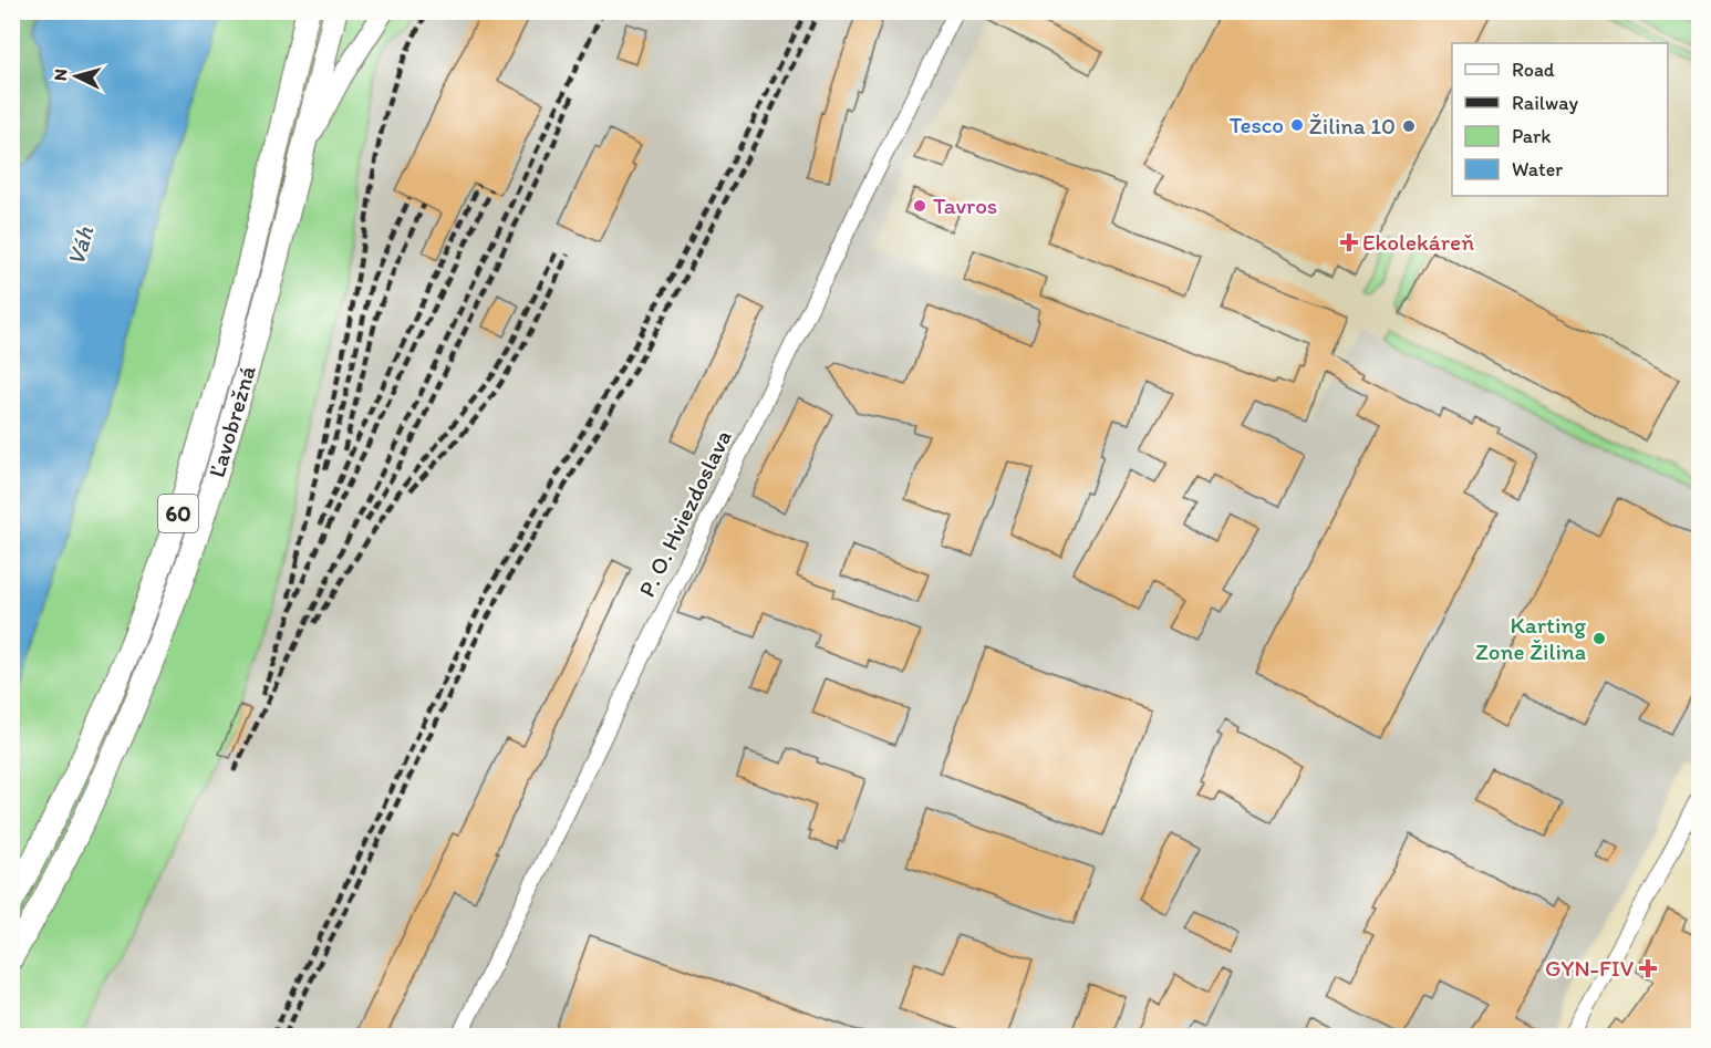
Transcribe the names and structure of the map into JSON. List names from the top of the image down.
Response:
{
  "streets": {
    "main road": ["Ľavobrežná", "60"],
    "street": ["P. O. Hviezdoslava"]
  },
  "water": ["Váh"],
  "places": {
    "other": [
      "Tesco",
      "Žilina 10",
      "Tavros",
      "Karting Zone Žilina"
    ],
    "health": ["Ekolekáreň", "GYN-FIV"]
  },
  "legend": [
    "Road",
    "Railway",
    "Park",
    "Water"
  ],
  "north": "left"
}
